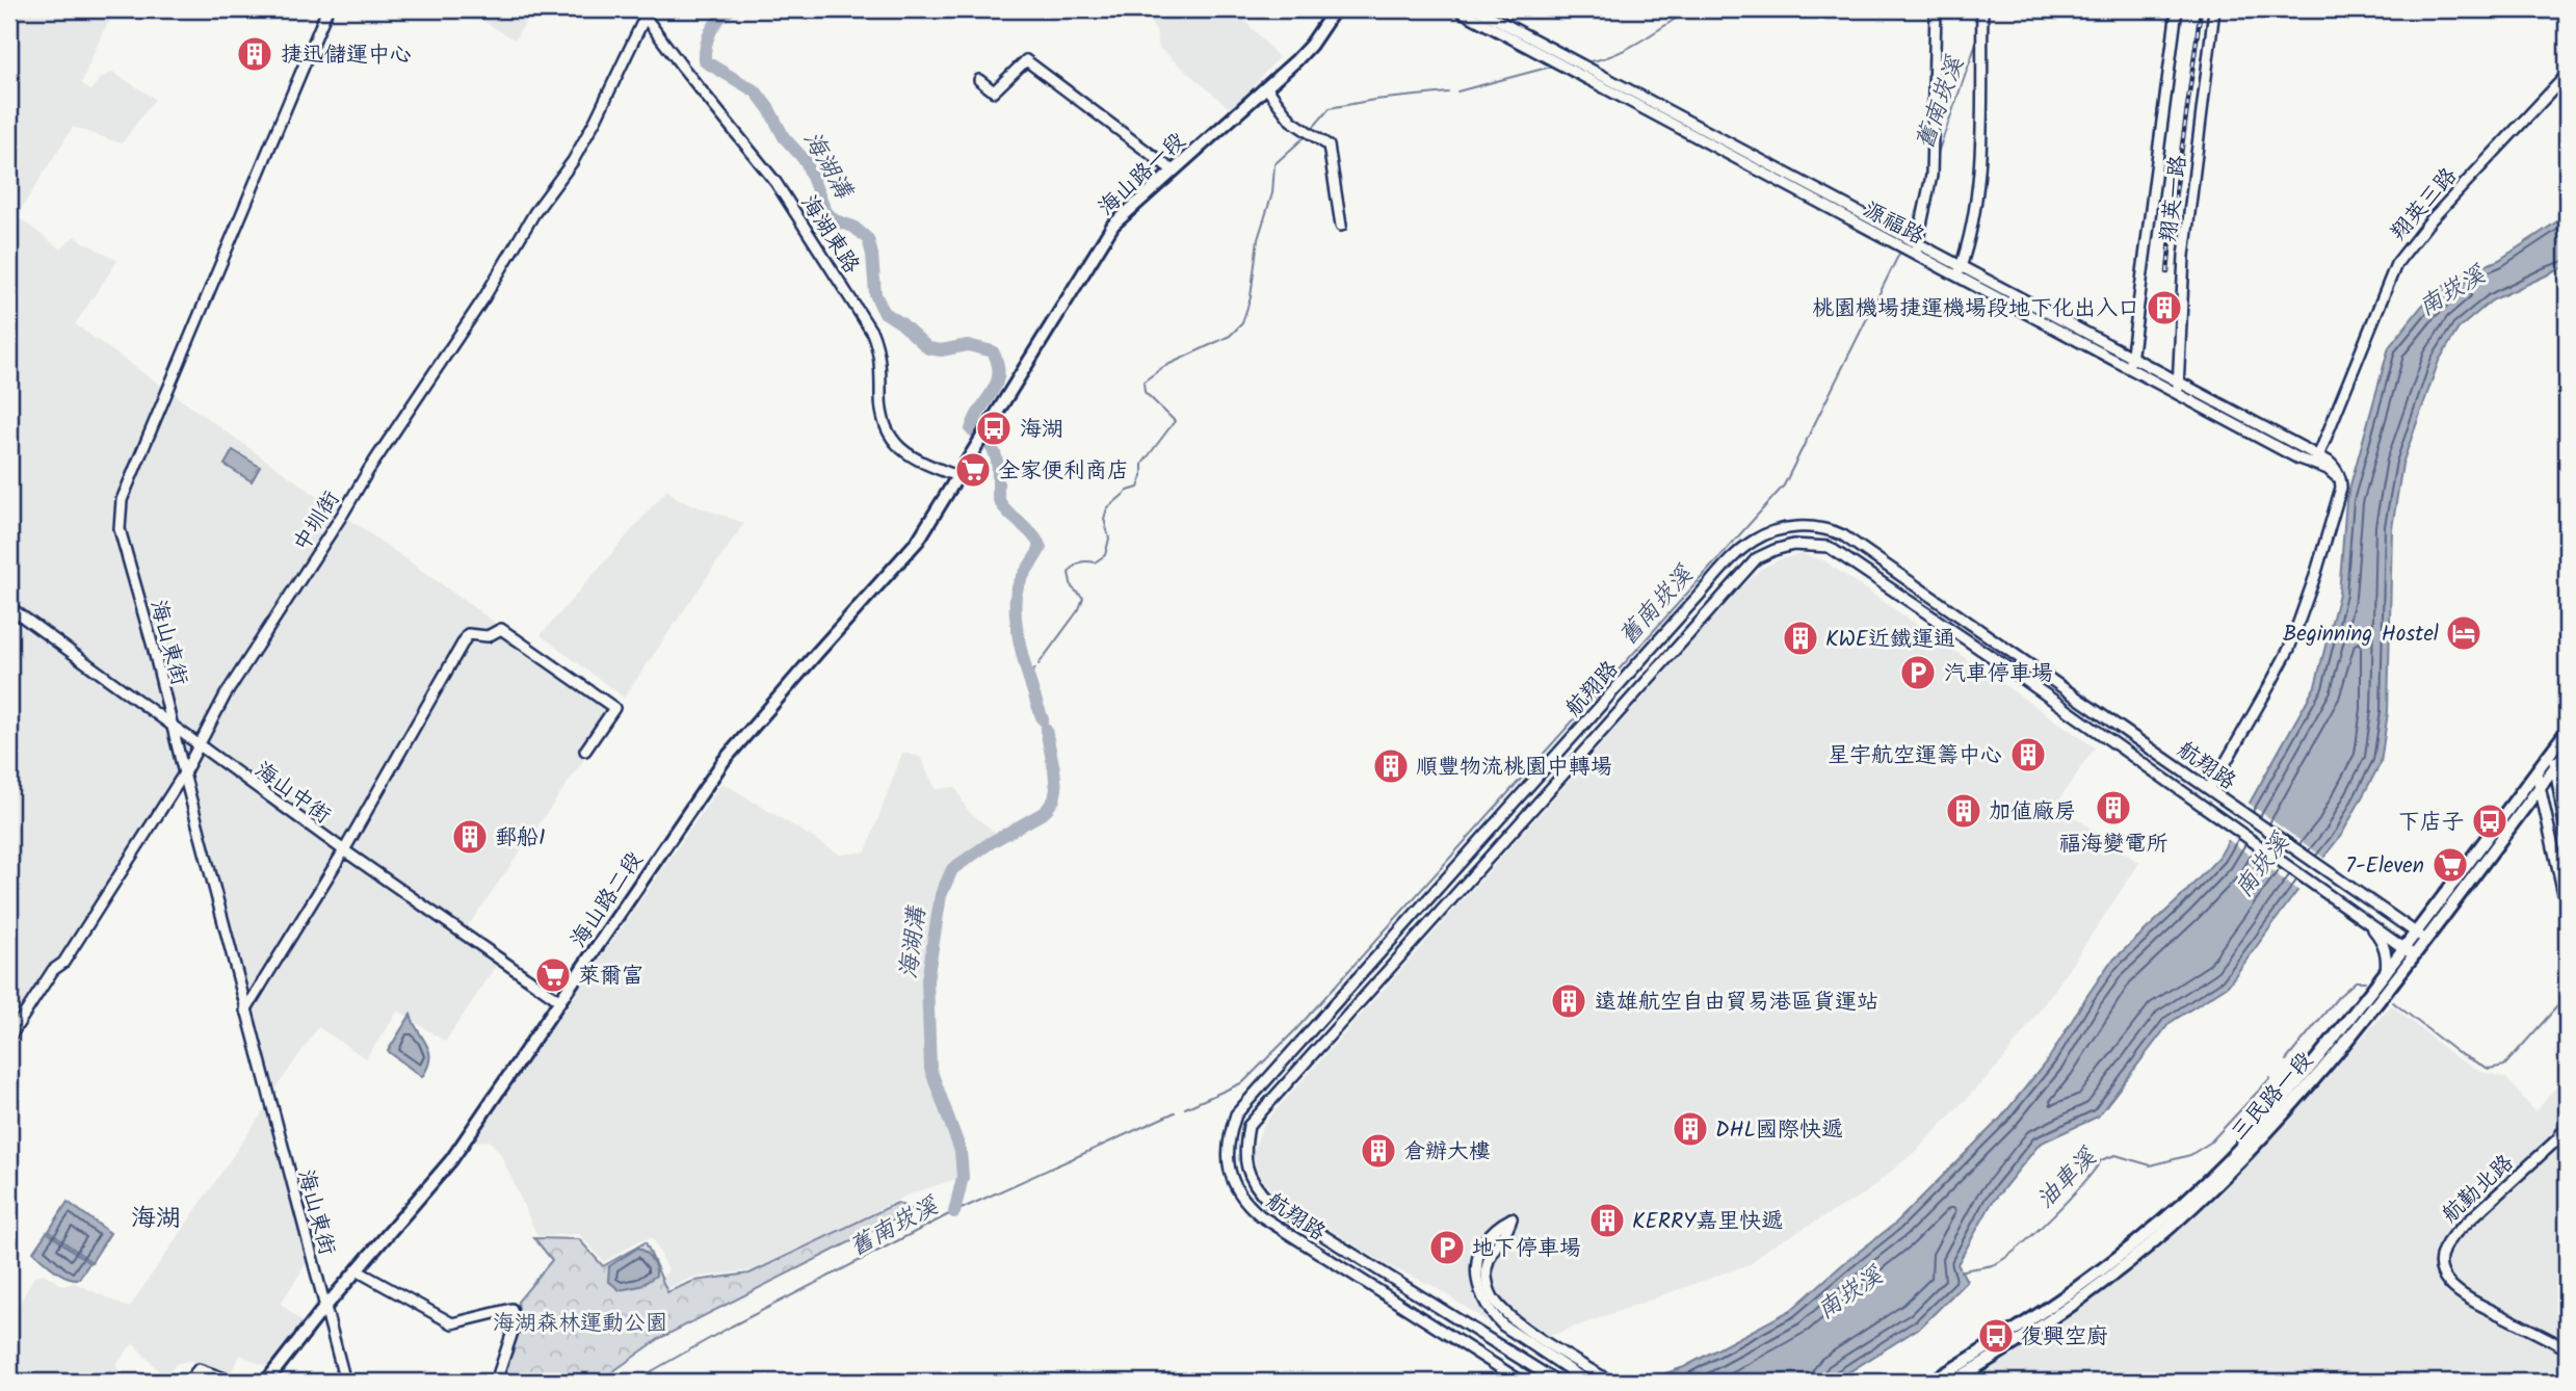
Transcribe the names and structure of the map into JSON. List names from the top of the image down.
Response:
{
  "streets": {
    "main road": ["海山路一段", "海山路二段", "三民路一段"],
    "street": [
      "翔英一路",
      "翔英三路",
      "源福路",
      "海湖東路",
      "中圳街",
      "海山東街",
      "航翔路",
      "海山中街",
      "航勤北路"
    ]
  },
  "crossings": [
    ["海山路一段", "海山路二段"],
    ["翔英一路", "源福路"],
    ["翔英三路", "源福路"],
    ["海湖東路", "中圳街"],
    ["海湖東路", "海山路二段"],
    ["中圳街", "海山東街"],
    ["中圳街", "海山中街"],
    ["海山東街", "海山中街"],
    ["海山東街", "海山路二段"],
    ["航翔路", "三民路一段"],
    ["海山中街", "海山路二段"]
  ],
  "districts": ["海湖"],
  "water": [
    "舊南崁溪",
    "海湖溝",
    "南崁溪",
    "油車溪"
  ],
  "parks": ["海湖森林運動公園"],
  "places": {
    "building": [
      "捷迅儲運中心",
      "桃園機場捷運機場段地下化出入口",
      "KWE近鐵運通",
      "星宇航空運籌中心",
      "順豐物流桃園中轉場",
      "福海變電所",
      "加值廠房",
      "郵船1",
      "遠雄航空自由貿易港區貨運站",
      "DHL國際快遞",
      "倉辦大樓",
      "KERRY嘉里快遞"
    ],
    "bus stop": ["海湖", "下店子", "復興空廚"],
    "supermarket": ["全家便利商店", "7-Eleven", "萊爾富"],
    "hotel": ["Beginning Hostel"],
    "parking": ["汽車停車場", "地下停車場"]
  }
}
